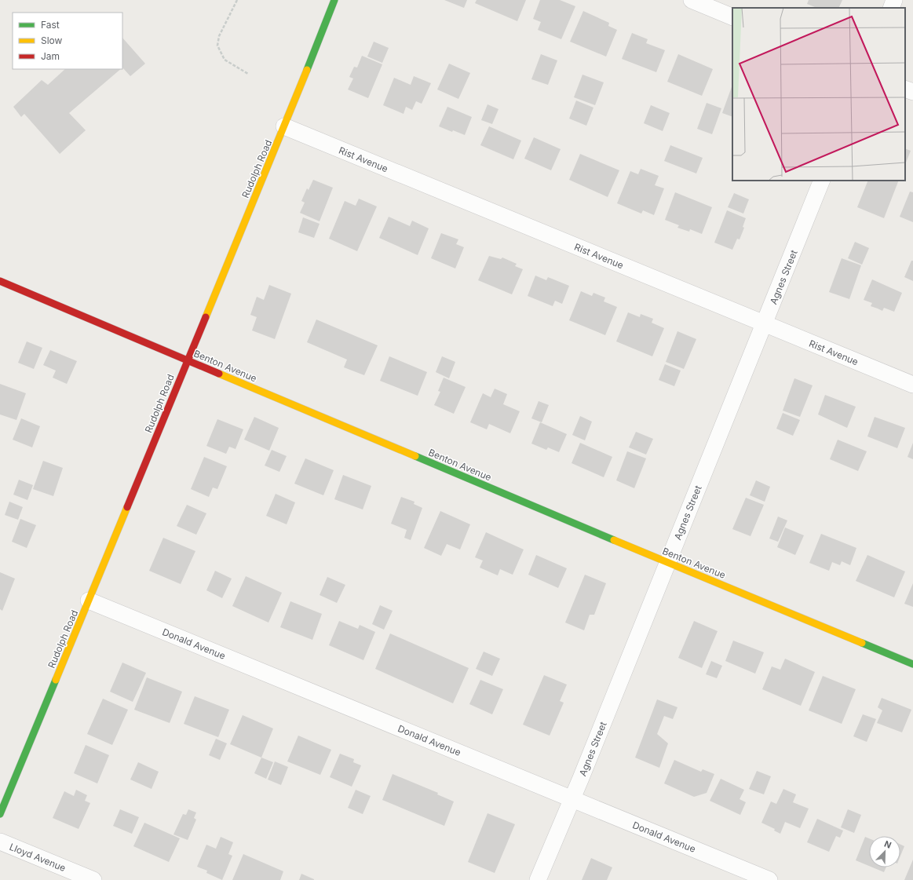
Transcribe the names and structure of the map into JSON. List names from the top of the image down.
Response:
{
  "streets": {
    "street": [
      "Rist Avenue",
      "Rudolph Road",
      "Agnes Street",
      "Benton Avenue",
      "Donald Avenue",
      "Lloyd Avenue"
    ]
  },
  "crossings": [
    ["Rist Avenue", "Rudolph Road"],
    ["Rist Avenue", "Agnes Street"],
    ["Rudolph Road", "Benton Avenue"],
    ["Rudolph Road", "Donald Avenue"],
    ["Agnes Street", "Benton Avenue"],
    ["Agnes Street", "Donald Avenue"]
  ],
  "legend": ["Fast", "Slow", "Jam"],
  "north": "top right"
}
